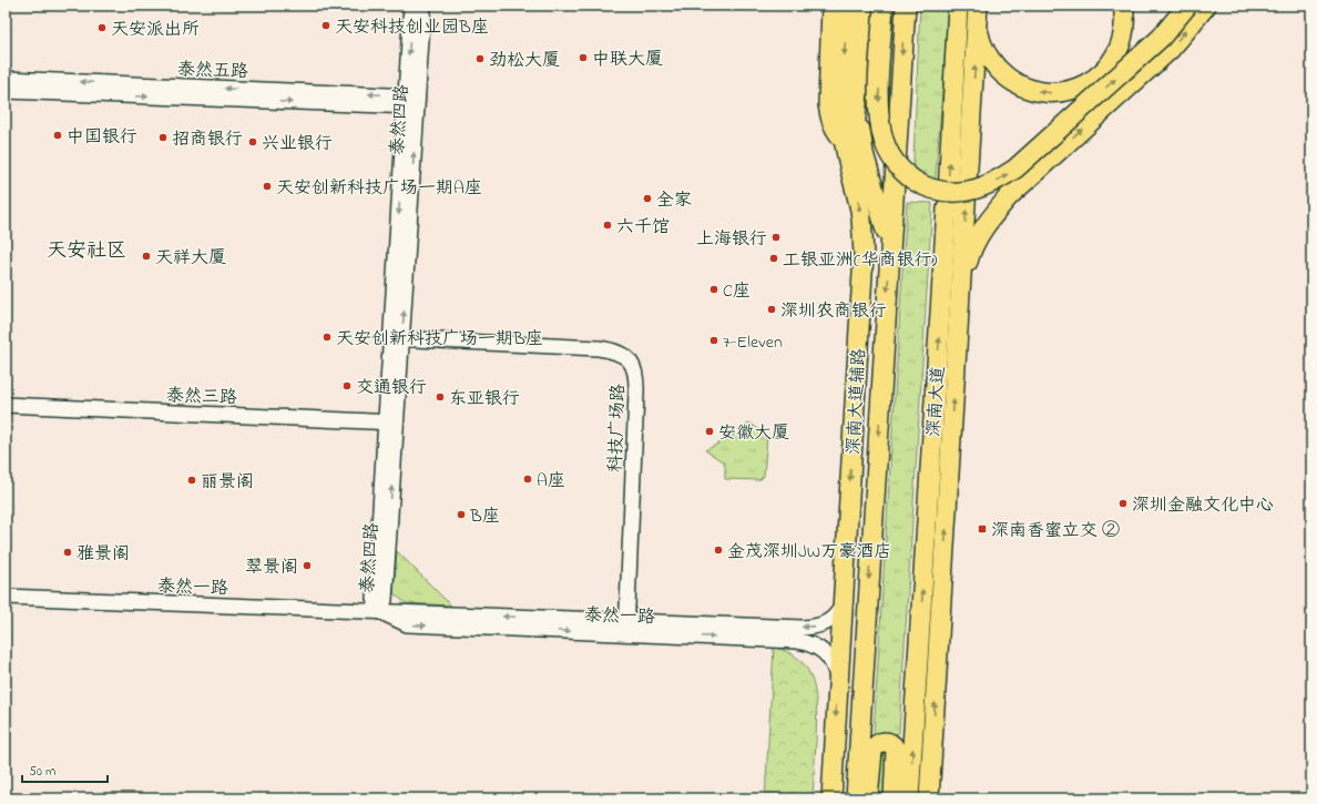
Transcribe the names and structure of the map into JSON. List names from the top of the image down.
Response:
{
  "streets": {
    "main road": ["深南大道辅路", "深南大道"],
    "street": [
      "泰然五路",
      "泰然四路",
      "泰然三路",
      "科技广场路",
      "泰然一路"
    ]
  },
  "crossings": [
    ["泰然五路", "泰然四路"],
    ["泰然四路", "泰然三路"],
    ["泰然四路", "科技广场路"],
    ["泰然四路", "泰然一路"],
    ["深南大道辅路", "泰然一路"],
    ["科技广场路", "泰然一路"]
  ],
  "districts": ["天安社区"],
  "places": {
    "other": [
      "天安科技创业园B座",
      "天安派出所",
      "中联大厦",
      "劲松大厦",
      "中国银行",
      "招商银行",
      "兴业银行",
      "天安创新科技广场一期A座",
      "全家",
      "六千馆",
      "上海银行",
      "天祥大厦",
      "工银亚洲(华商银行)",
      "C座",
      "深圳农商银行",
      "天安创新科技广场一期B座",
      "7-Eleven",
      "交通银行",
      "东亚银行",
      "安徽大厦",
      "A座",
      "丽景阁",
      "深圳金融文化中心",
      "B座",
      "金茂深圳JW万豪酒店",
      "雅景阁",
      "翠景阁"
    ],
    "transit": ["深南香蜜立交 ②"]
  },
  "scale_bar": "50 m"
}
